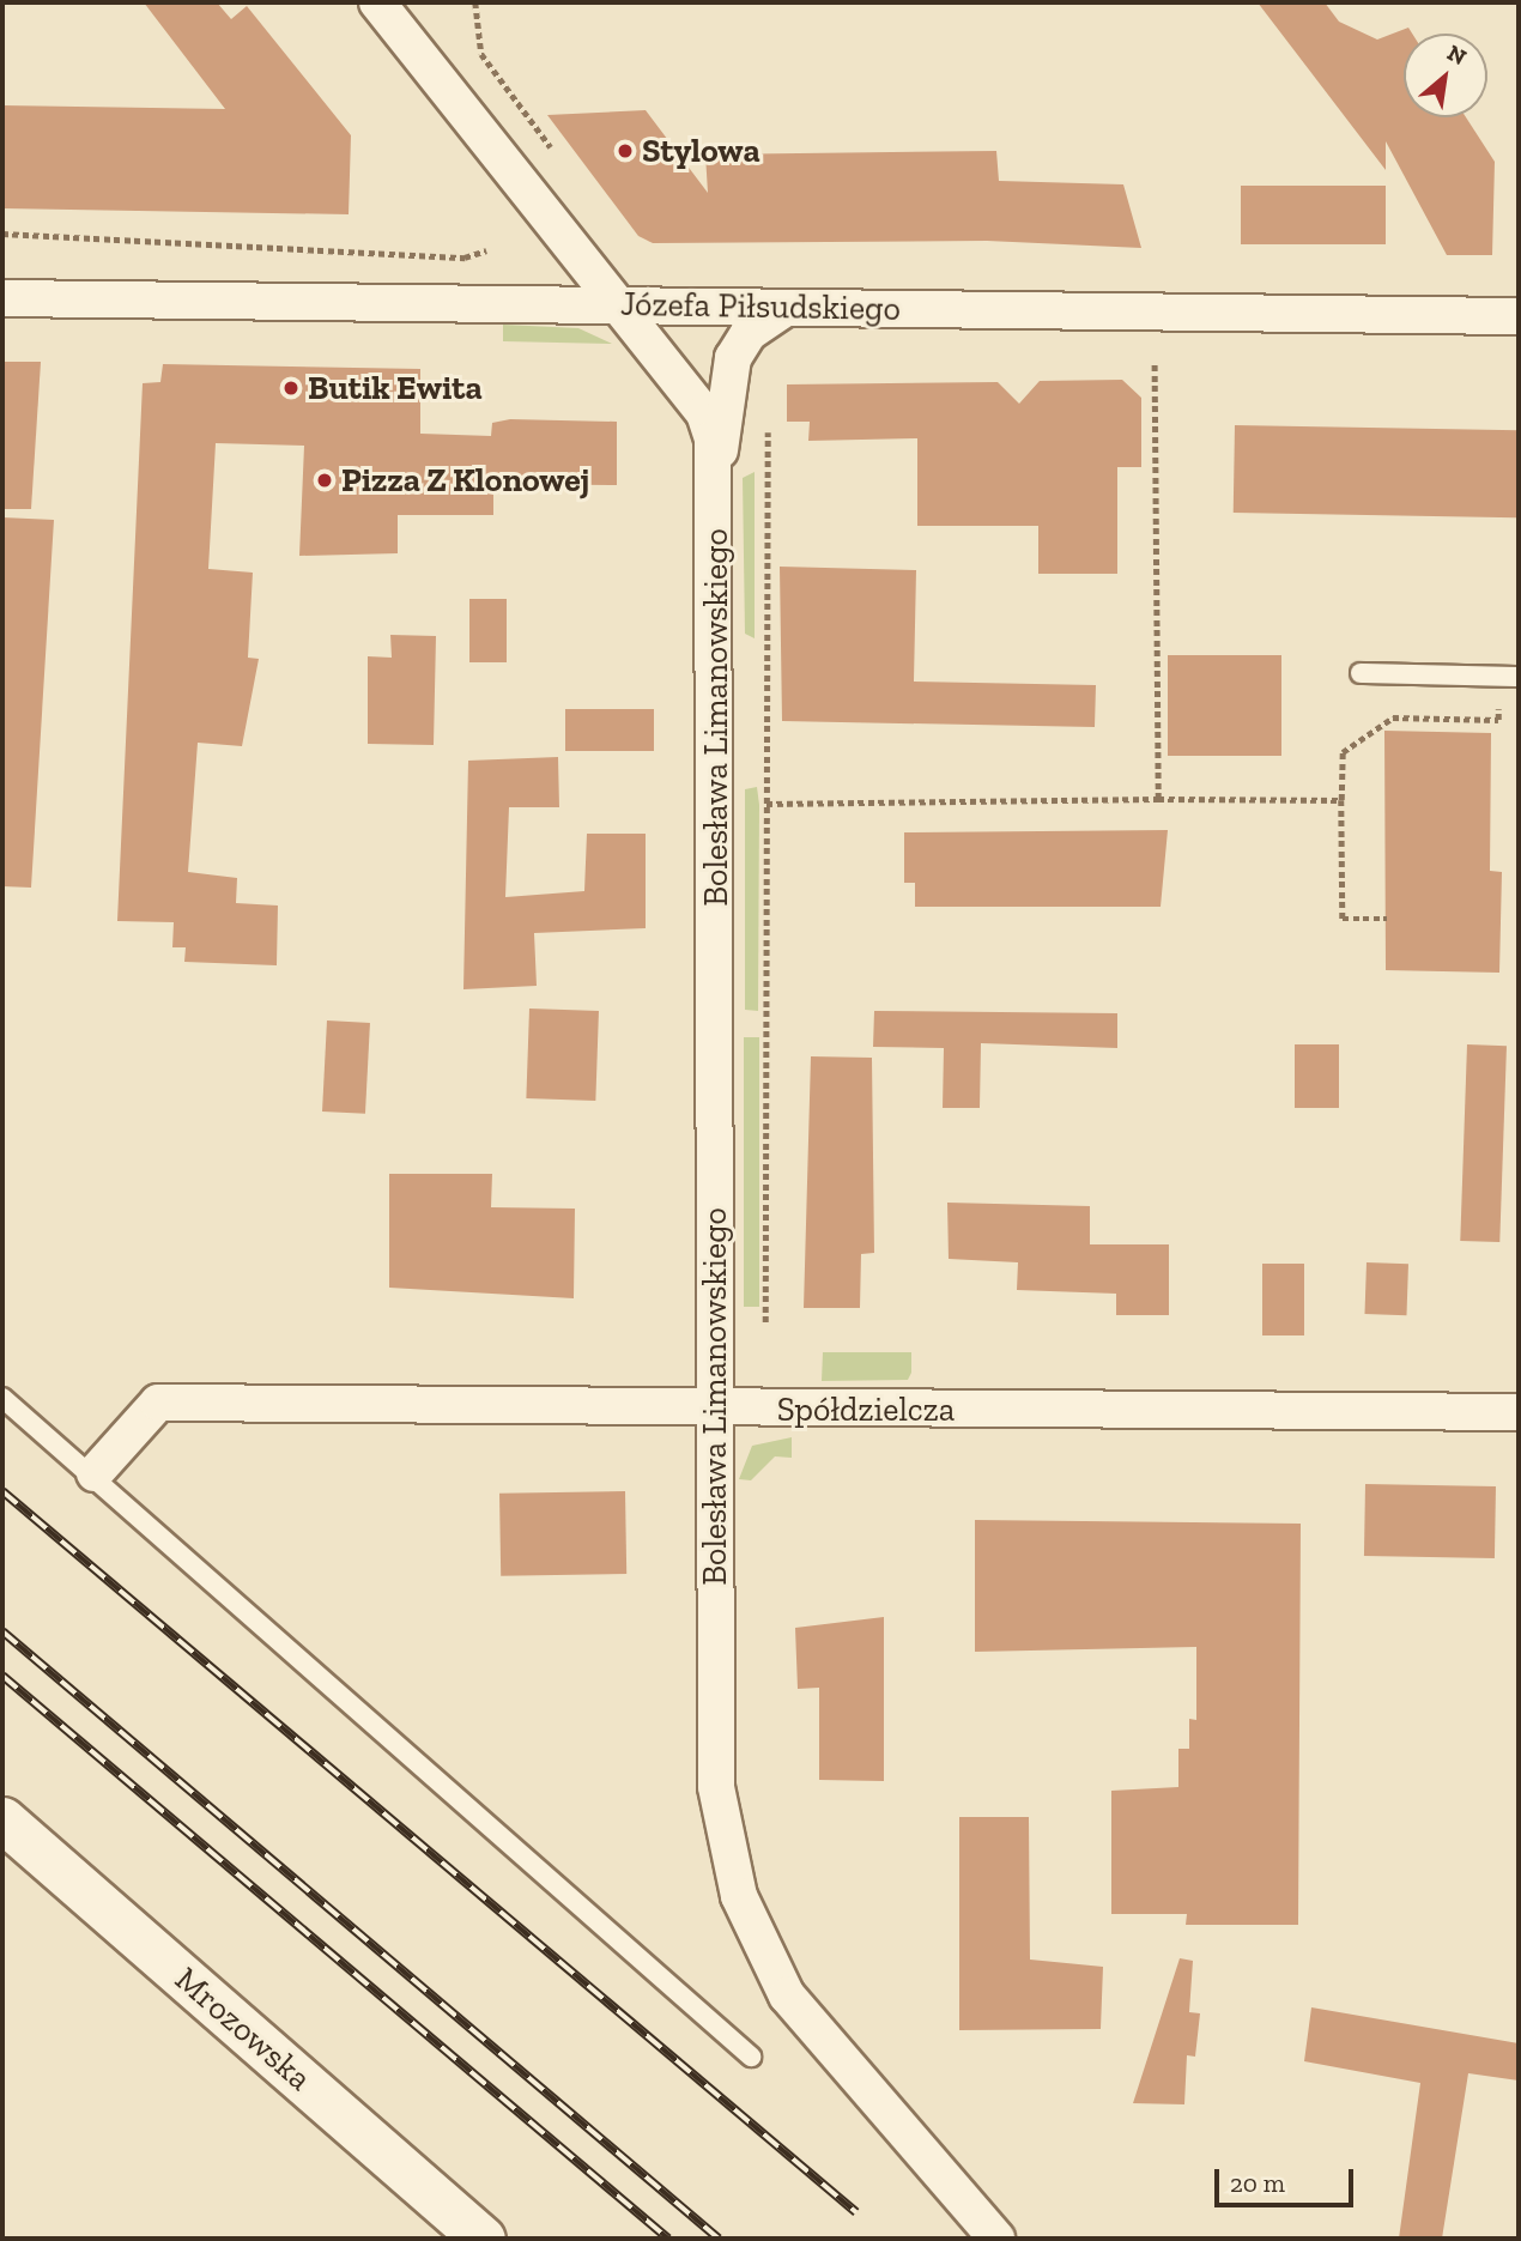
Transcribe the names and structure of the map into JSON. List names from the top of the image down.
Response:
{
  "streets": {
    "street": [
      "Józefa Piłsudskiego",
      "Bolesława Limanowskiego",
      "Spółdzielcza",
      "Mrozowska"
    ]
  },
  "crossings": [
    ["Józefa Piłsudskiego", "Bolesława Limanowskiego"],
    ["Bolesława Limanowskiego", "Spółdzielcza"]
  ],
  "places": ["Stylowa", "Butik Ewita", "Pizza Z Klonowej"],
  "scale_bar": "20 m",
  "north": "top right"
}
